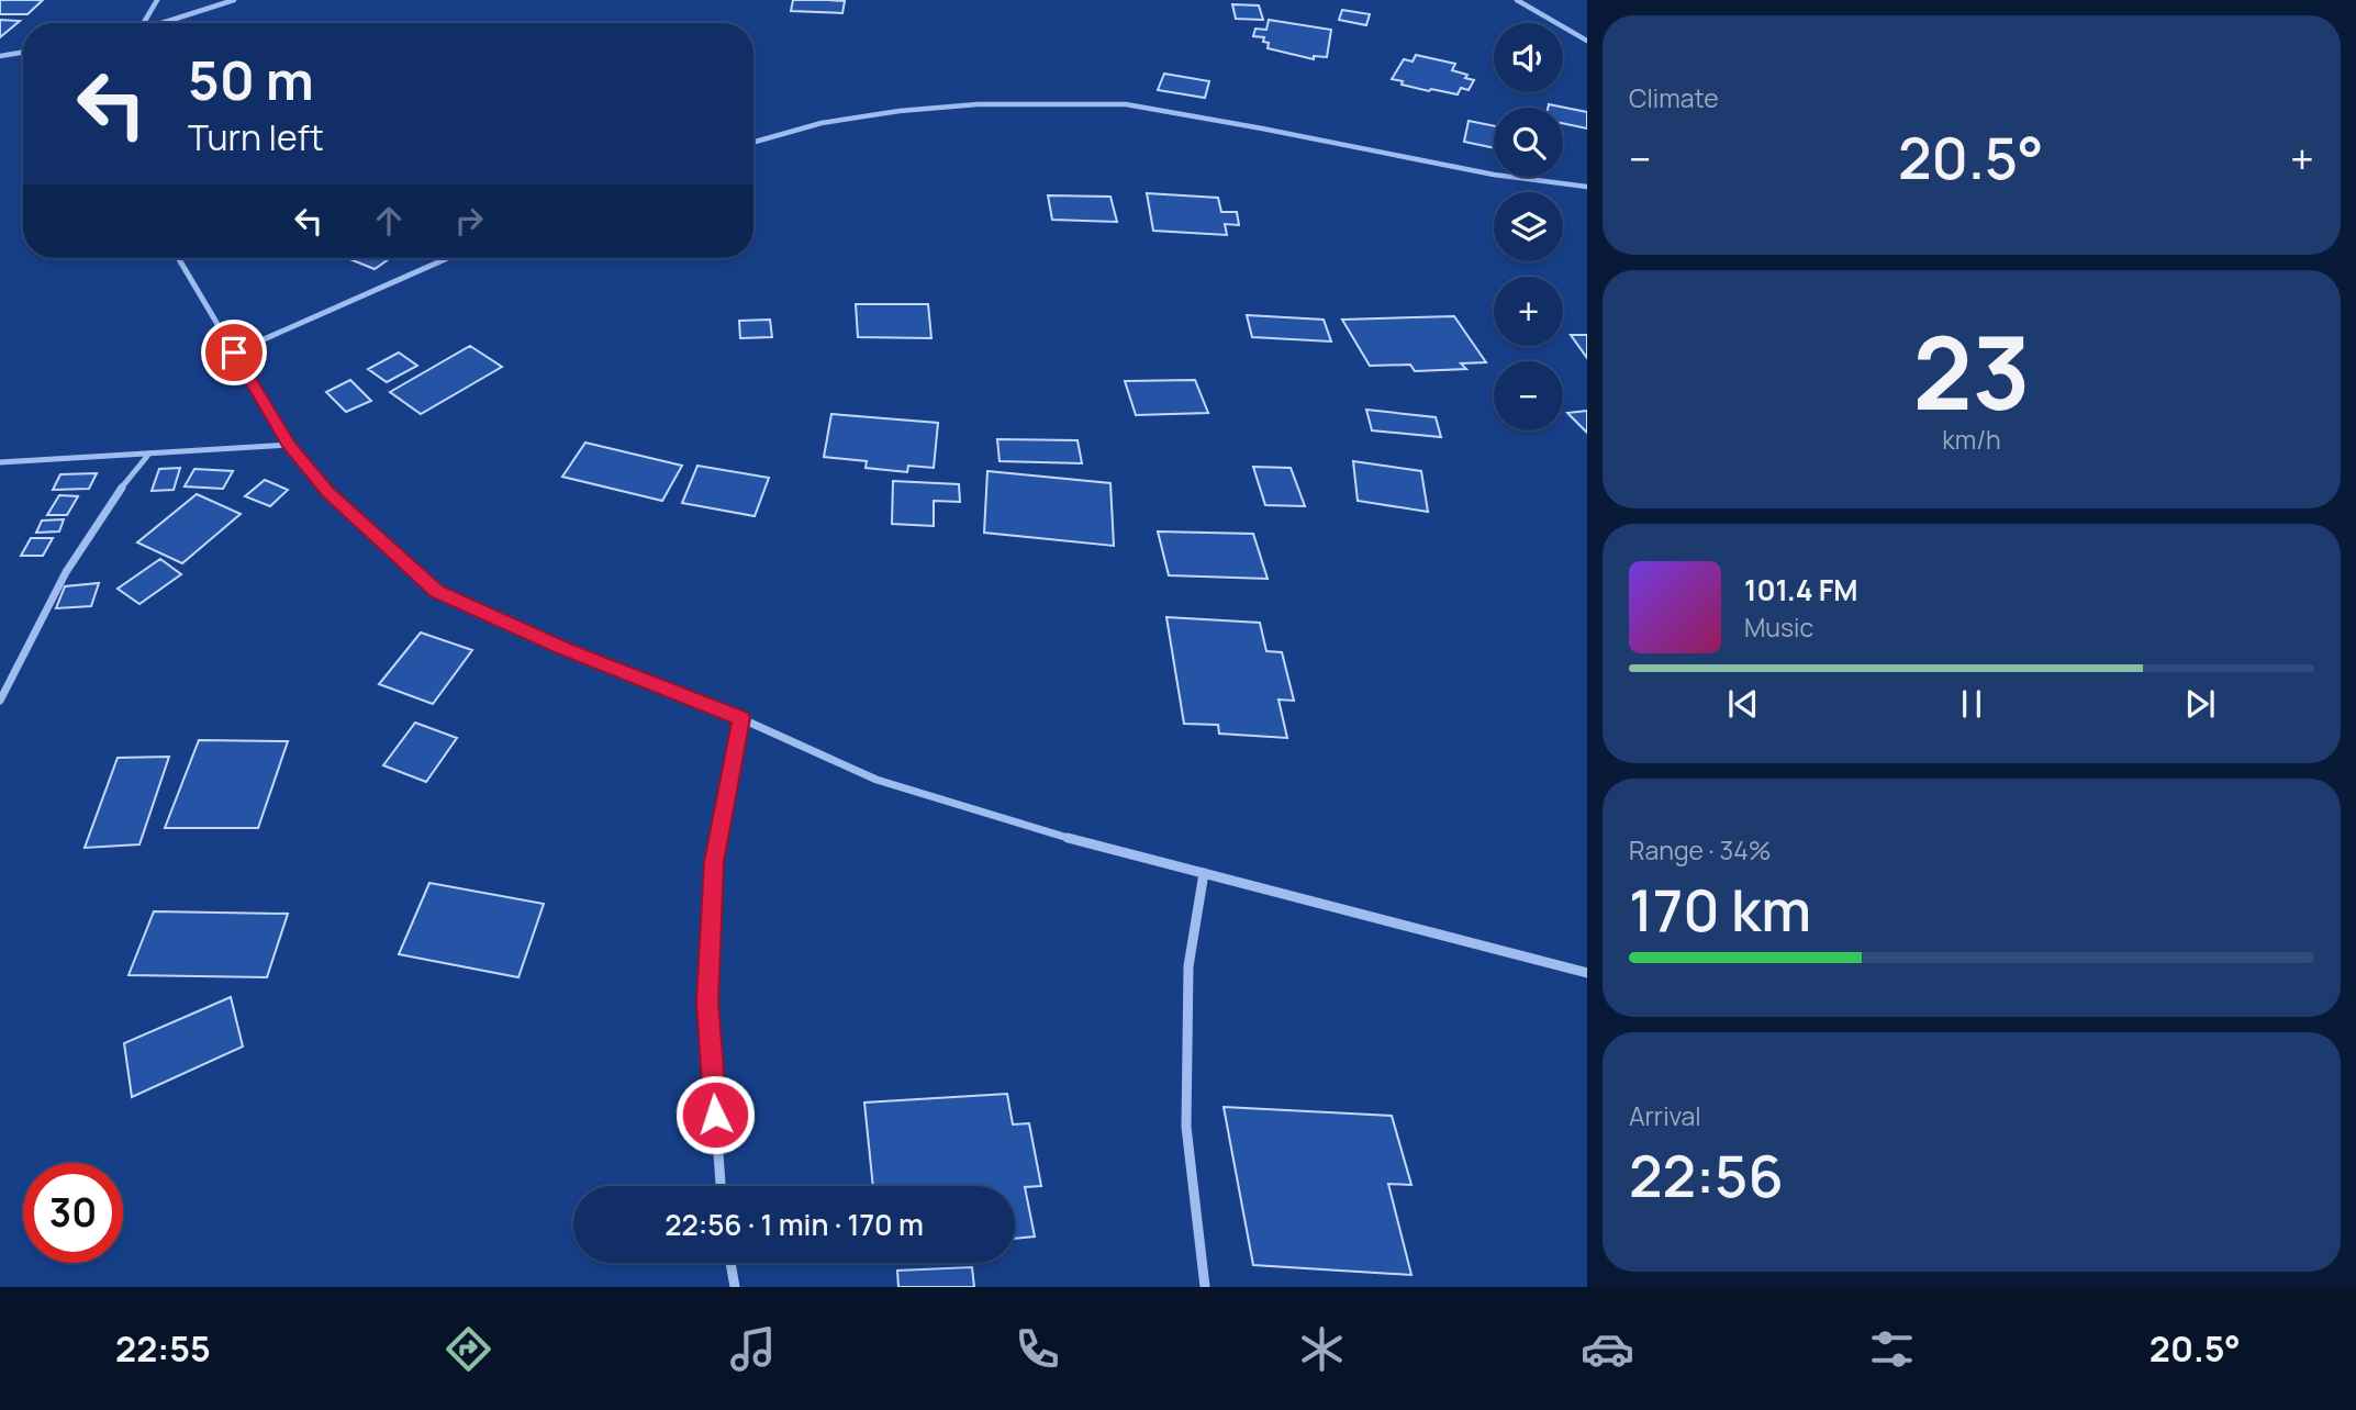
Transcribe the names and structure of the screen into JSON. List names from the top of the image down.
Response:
{
  "page": {
    "tile": [
      "Climate",
      ["23", "km/h"],
      ["Range · 34%", "170 km"],
      ["Arrival", "22:56"]
    ],
    "map_buttons": ["+", "−"],
    "turn": ["50 m", "Turn left"],
    "heat": ["−", "20.5°", "+"],
    "song": ["101.4 FM", "Music"],
    "limit": "30",
    "trip": "22:56 · 1 min · 170 m",
    "tabs": ["22:55", "20.5°"]
  }
}
